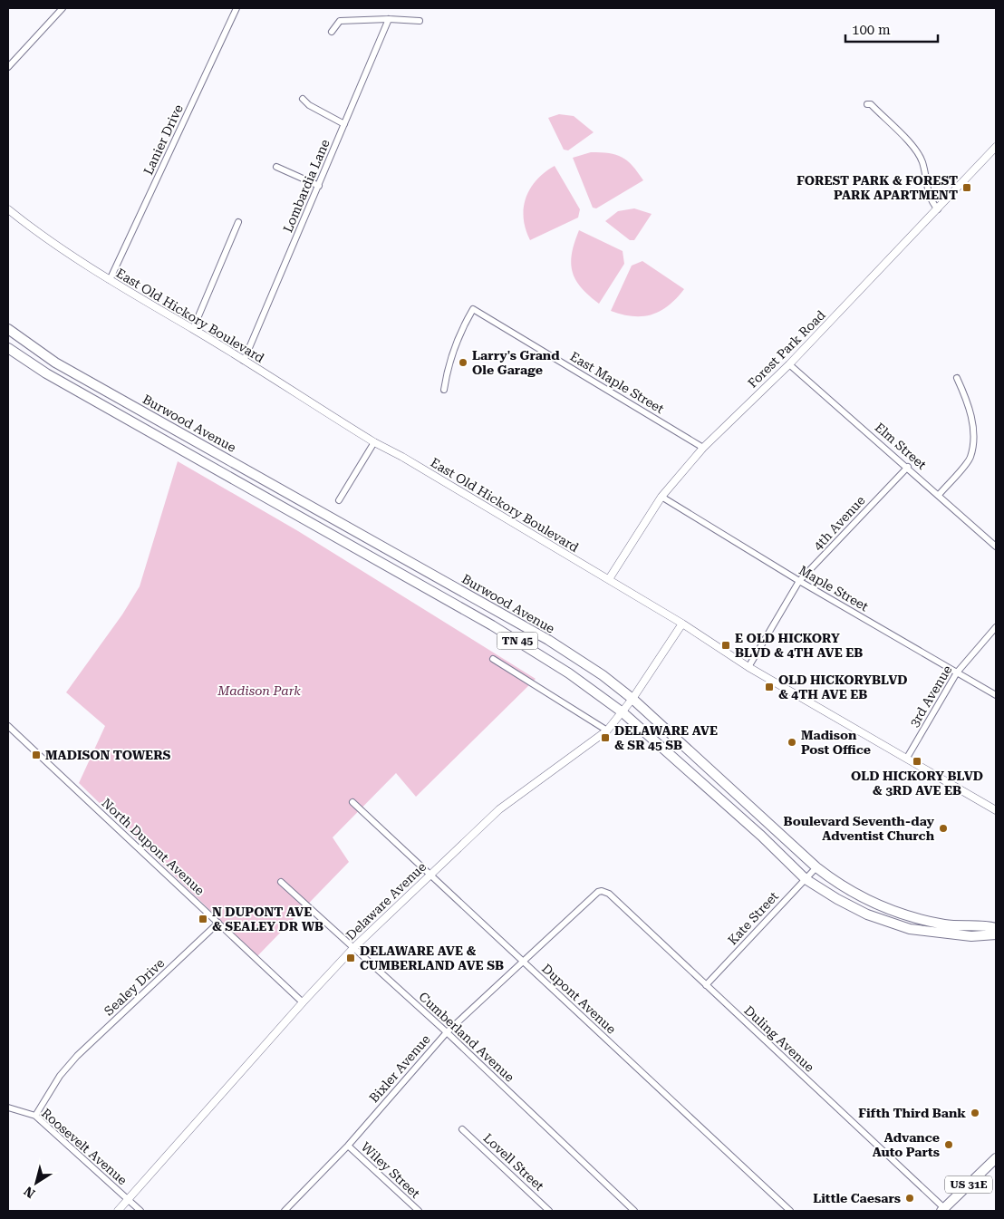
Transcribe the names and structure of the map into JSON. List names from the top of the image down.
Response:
{
  "streets": {
    "main road": ["Burwood Avenue", "TN 45", "US 31E"],
    "street": [
      "Lanier Drive",
      "Lombardia Lane",
      "East Old Hickory Boulevard",
      "Forest Park Road",
      "East Maple Street",
      "Elm Street",
      "4th Avenue",
      "Maple Street",
      "3rd Avenue",
      "North Dupont Avenue",
      "Delaware Avenue",
      "Kate Street",
      "Sealey Drive",
      "Dupont Avenue",
      "Cumberland Avenue",
      "Duling Avenue",
      "Bixler Avenue",
      "Roosevelt Avenue",
      "Lovell Street",
      "Wiley Street"
    ]
  },
  "crossings": [
    ["Lanier Drive", "East Old Hickory Boulevard"],
    ["Lombardia Lane", "East Old Hickory Boulevard"],
    ["East Old Hickory Boulevard", "Forest Park Road"],
    ["East Old Hickory Boulevard", "4th Avenue"],
    ["East Old Hickory Boulevard", "3rd Avenue"],
    ["East Old Hickory Boulevard", "Delaware Avenue"],
    ["Forest Park Road", "East Maple Street"],
    ["Forest Park Road", "Elm Street"],
    ["Forest Park Road", "Maple Street"],
    ["Burwood Avenue", "Delaware Avenue"],
    ["Burwood Avenue", "Kate Street"],
    ["Elm Street", "4th Avenue"],
    ["4th Avenue", "Maple Street"],
    ["Maple Street", "3rd Avenue"],
    ["North Dupont Avenue", "Delaware Avenue"],
    ["North Dupont Avenue", "Sealey Drive"],
    ["Delaware Avenue", "Dupont Avenue"],
    ["Delaware Avenue", "Cumberland Avenue"],
    ["Delaware Avenue", "Roosevelt Avenue"],
    ["Kate Street", "Duling Avenue"],
    ["Sealey Drive", "Roosevelt Avenue"],
    ["Dupont Avenue", "Bixler Avenue"],
    ["Cumberland Avenue", "Bixler Avenue"],
    ["Duling Avenue", "Bixler Avenue"],
    ["Duling Avenue", "US 31E"],
    ["Bixler Avenue", "Wiley Street"]
  ],
  "parks": ["Madison Park"],
  "places": {
    "transit": [
      "FOREST PARK & FOREST PARK APARTMENT",
      "E OLD HICKORY BLVD & 4TH AVE EB",
      "OLD HICKORYBLVD & 4TH AVE EB",
      "DELAWARE AVE & SR 45 SB",
      "MADISON TOWERS",
      "OLD HICKORY BLVD & 3RD AVE EB",
      "N DUPONT AVE & SEALEY DR WB",
      "DELAWARE AVE & CUMBERLAND AVE SB"
    ],
    "other": [
      "Larry's Grand Ole Garage",
      "Madison Post Office",
      "Boulevard Seventh-day Adventist Church",
      "Fifth Third Bank",
      "Advance Auto Parts",
      "Little Caesars"
    ]
  },
  "scale_bar": "100 m",
  "north": "bottom left"
}
